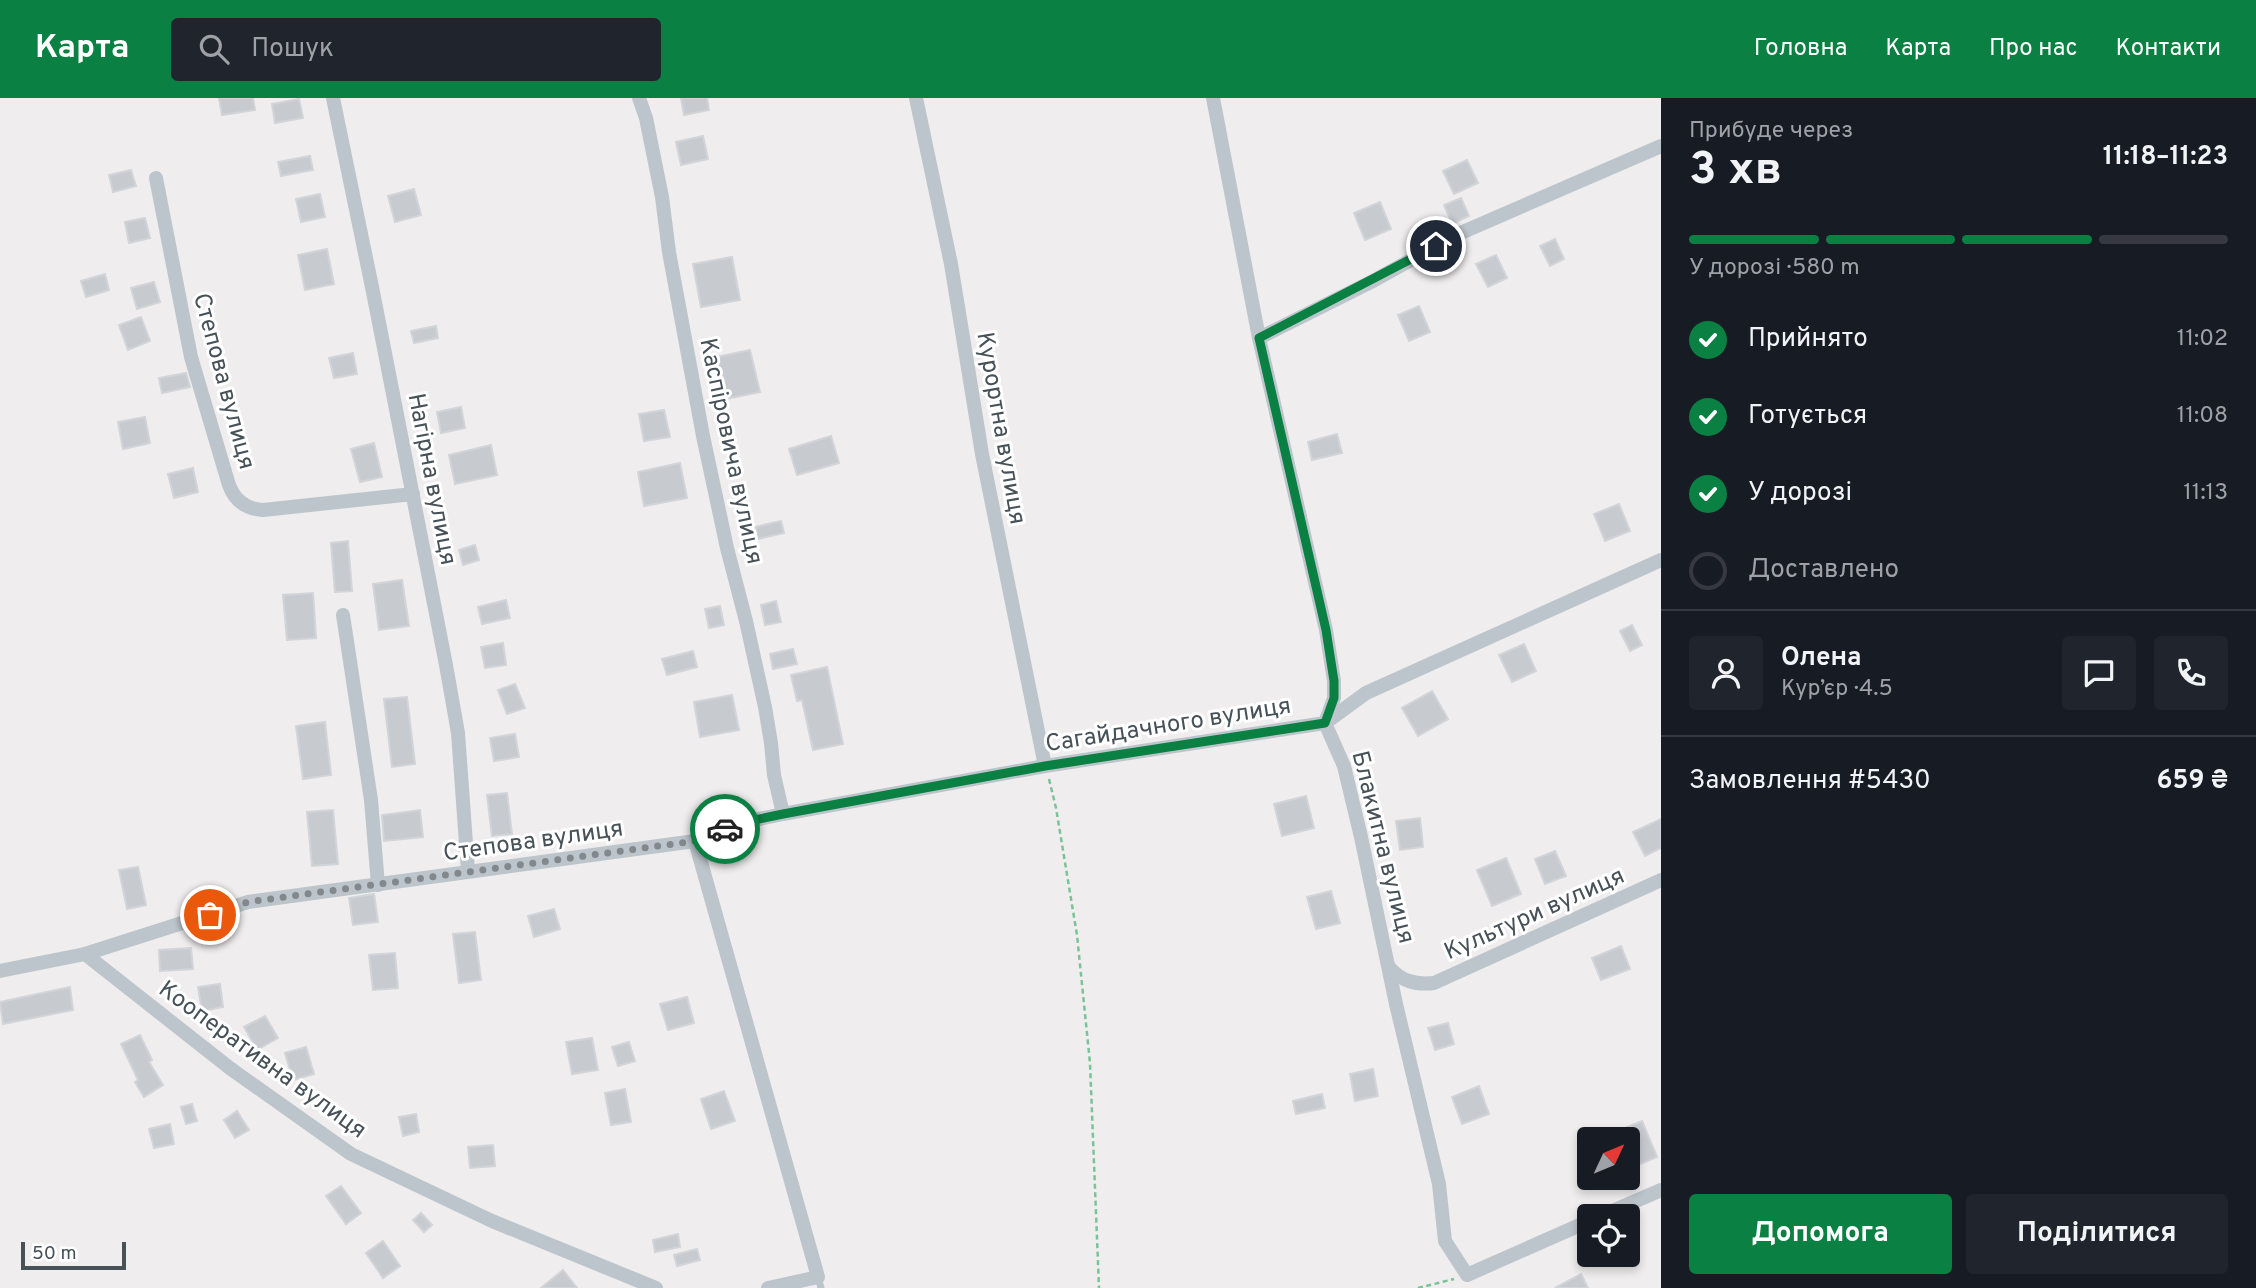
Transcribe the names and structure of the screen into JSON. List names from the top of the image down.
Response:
{
  "streets": {
    "street": [
      "Степова вулиця",
      "Курортна вулиця",
      "Каспіровича вулиця",
      "Нагірна вулиця",
      "Сагайдачного вулиця",
      "Блакитна вулиця",
      "Культури вулиця",
      "Кооперативна вулиця"
    ]
  },
  "crossings": [
    ["Степова вулиця", "Нагірна вулиця"],
    ["Степова вулиця", "Сагайдачного вулиця"],
    ["Степова вулиця", "Кооперативна вулиця"],
    ["Курортна вулиця", "Сагайдачного вулиця"],
    ["Каспіровича вулиця", "Сагайдачного вулиця"],
    ["Сагайдачного вулиця", "Блакитна вулиця"],
    ["Блакитна вулиця", "Культури вулиця"]
  ],
  "scale_bar": "50 m",
  "north": "top right",
  "page": {
    "header": "Карта",
    "search": "Пошук",
    "nav": [
      "Головна",
      "Карта",
      "Про нас",
      "Контакти"
    ],
    "heading": ["3 хв", "Прибуде через", "11:18–11:23"],
    "panel": [
      "Олена",
      "Кур’єр · 4.5",
      "Замовлення #5430",
      "659 ₴"
    ],
    "bar": "У дорозі · 580 m",
    "list": [
      ["Прийнято", "11:02"],
      ["Готується", "11:08"],
      ["У дорозі", "11:13"],
      "Доставлено"
    ],
    "buttons": ["Допомога", "Поділитися"],
    "scale": "50 m"
  }
}
